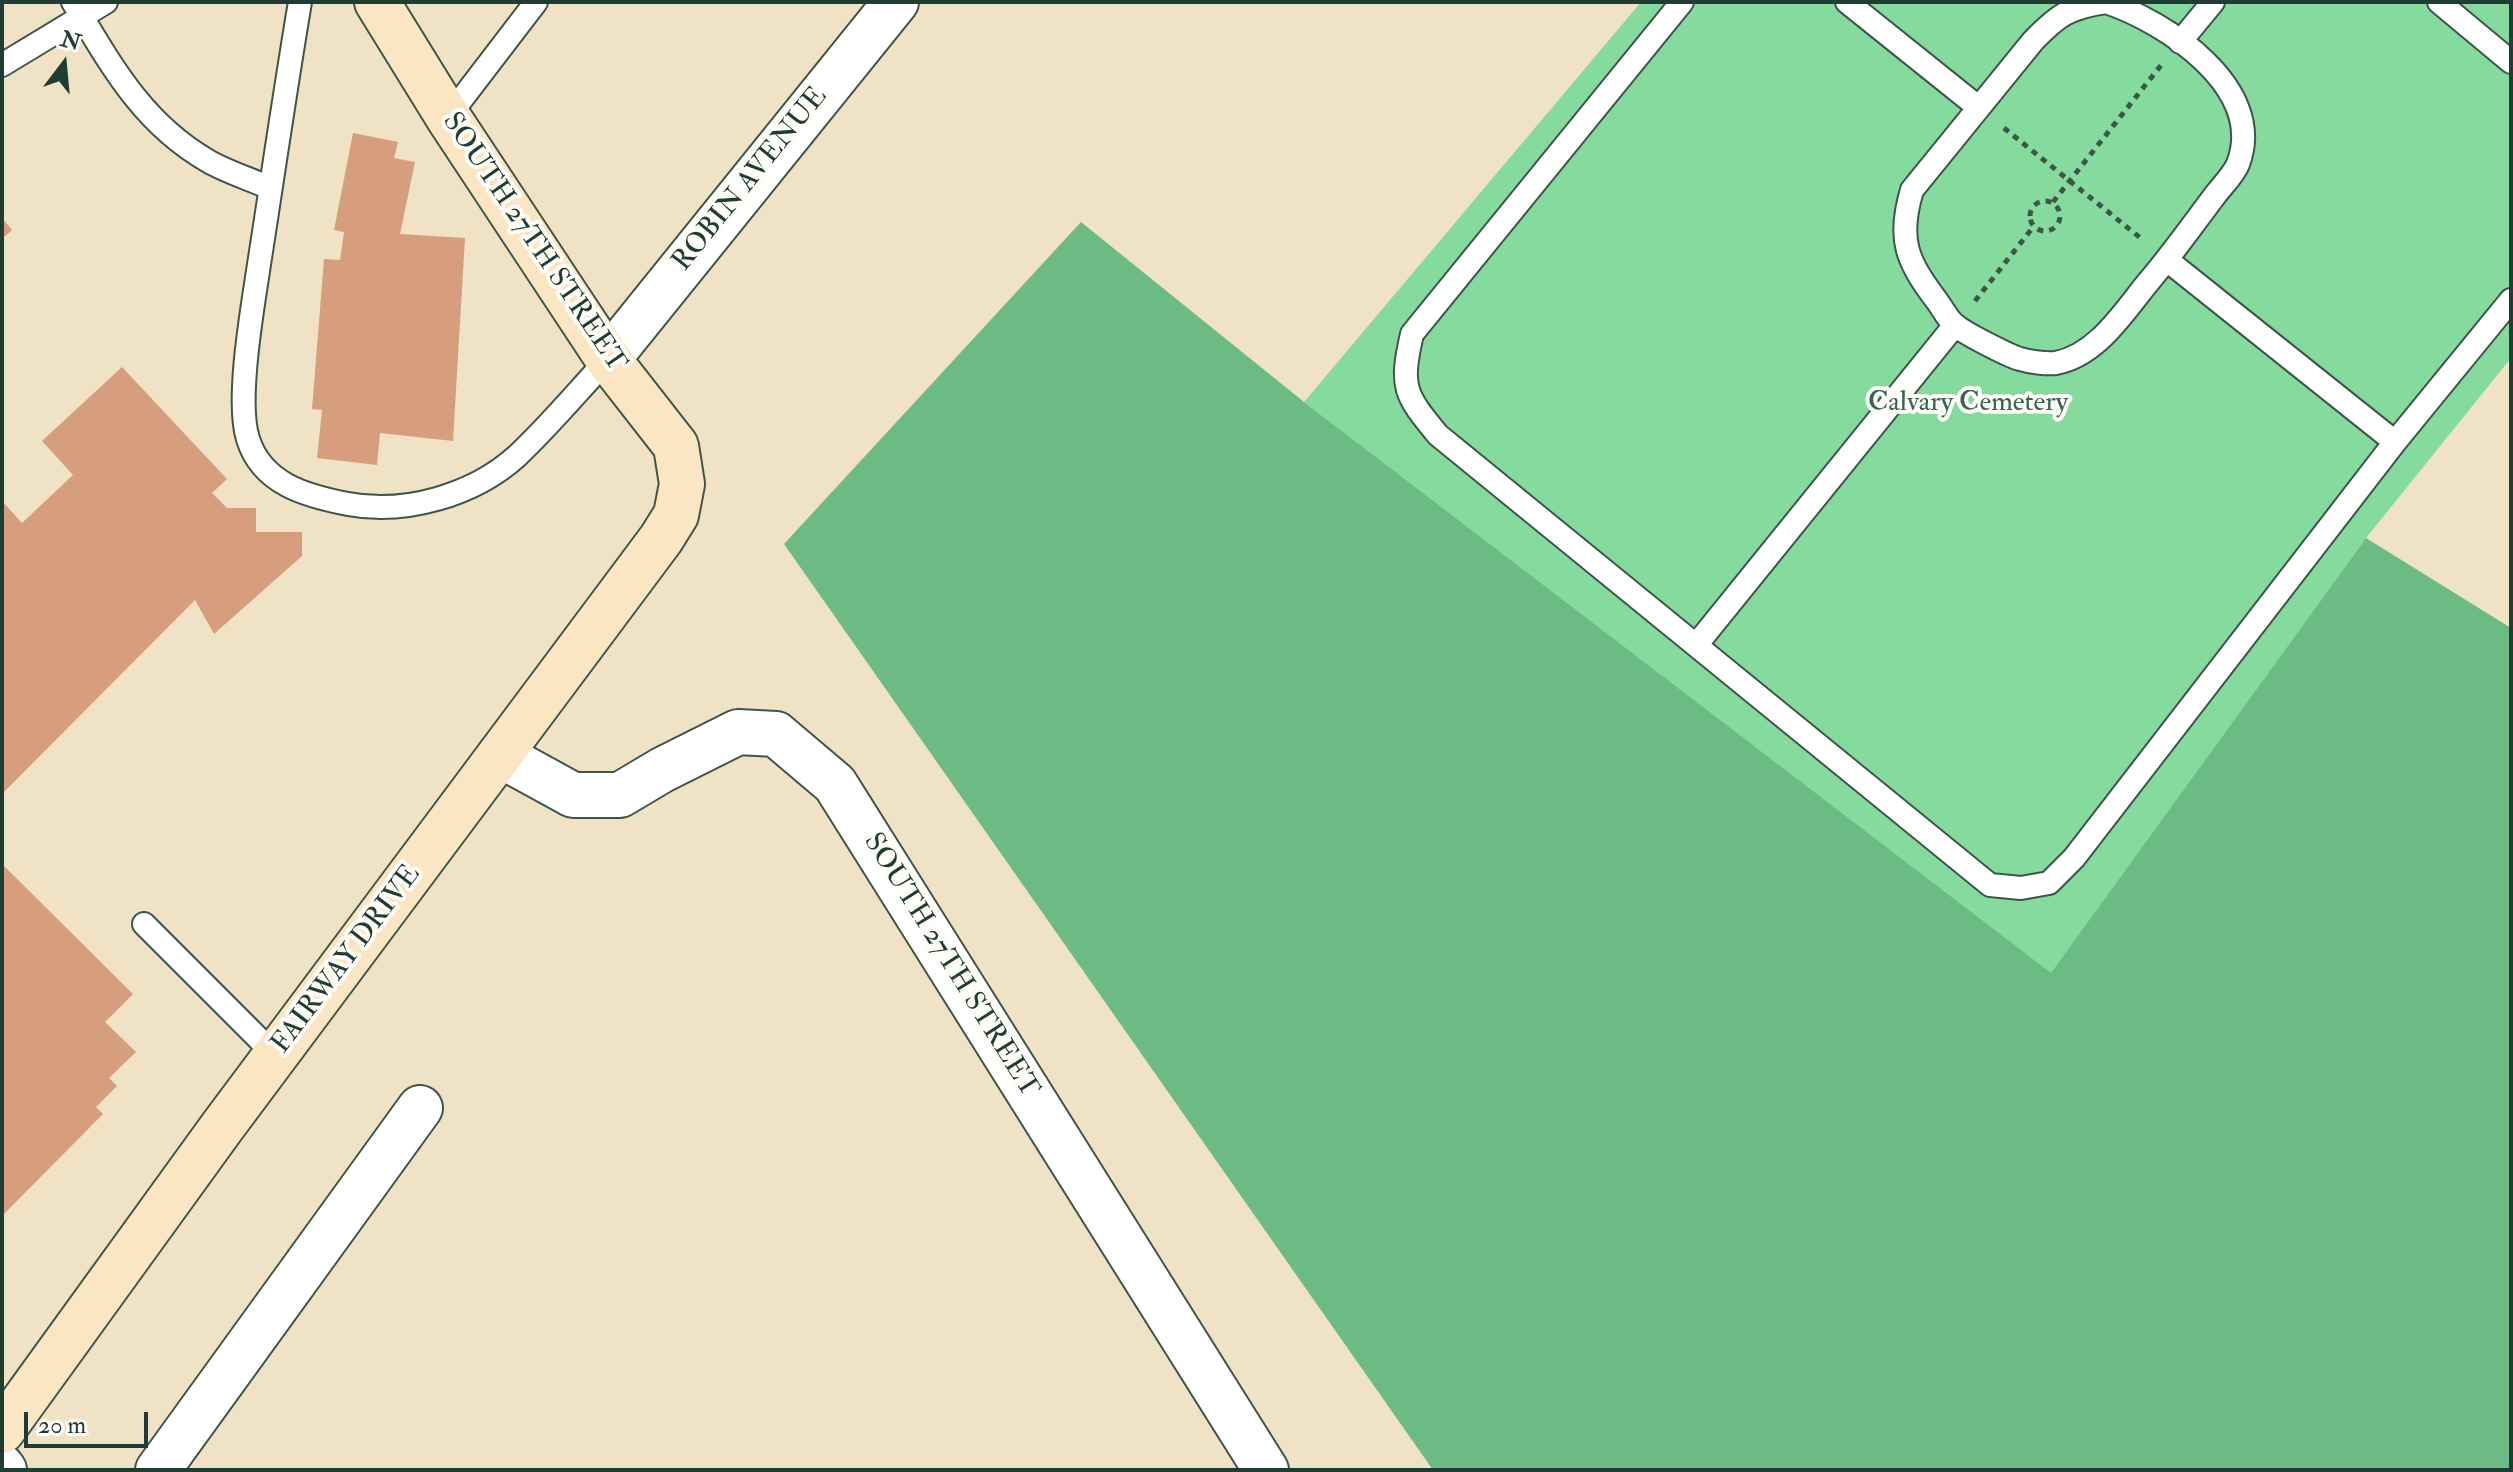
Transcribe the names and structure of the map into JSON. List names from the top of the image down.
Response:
{
  "streets": {
    "street": ["ROBIN AVENUE", "SOUTH 27TH STREET", "FAIRWAY DRIVE"]
  },
  "crossings": [
    ["ROBIN AVENUE", "SOUTH 27TH STREET"],
    ["SOUTH 27TH STREET", "FAIRWAY DRIVE"]
  ],
  "parks": ["Calvary Cemetery"],
  "scale_bar": "20 m",
  "north": "top"
}
